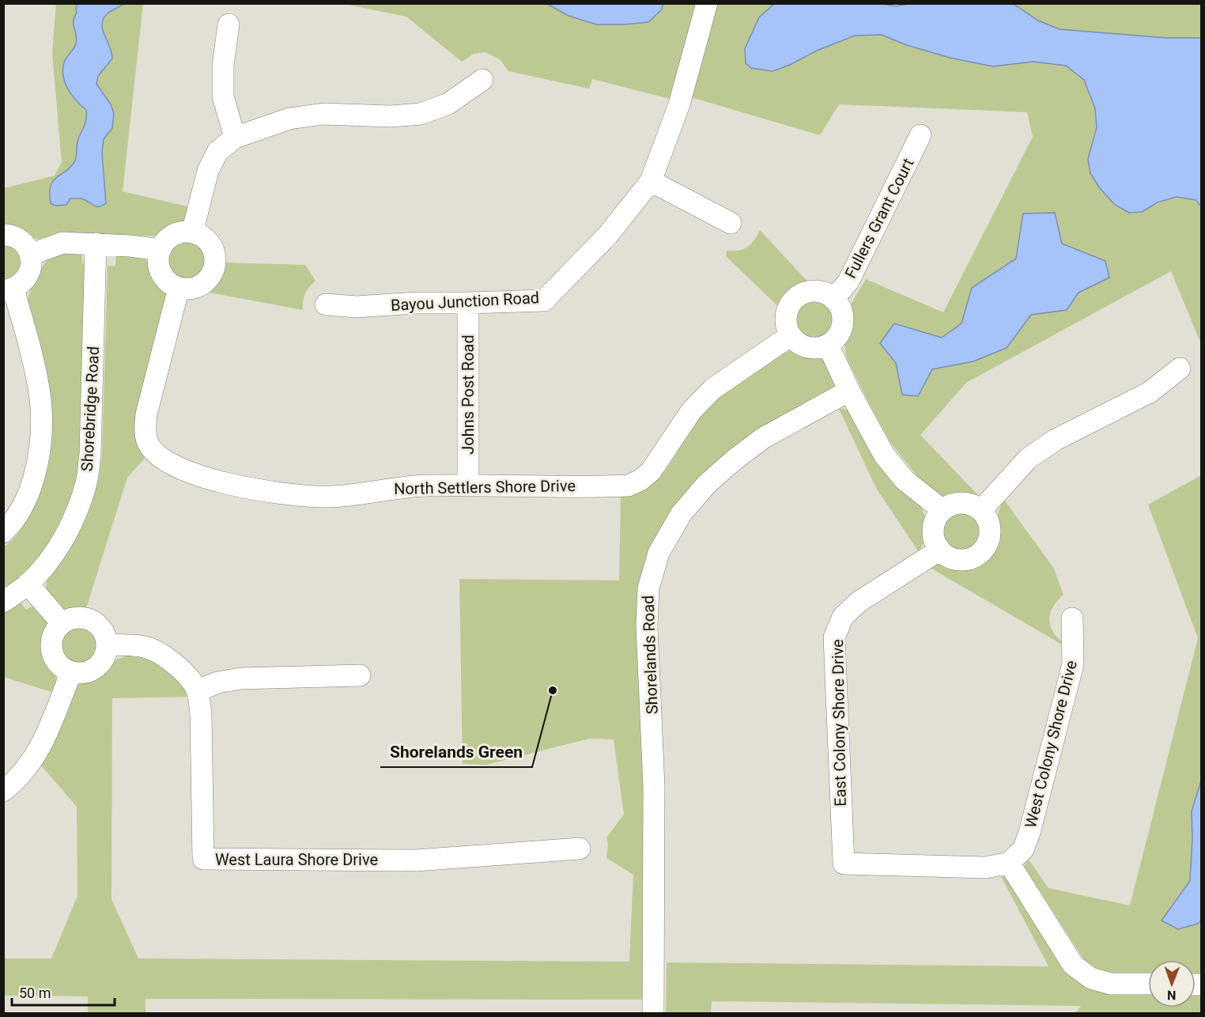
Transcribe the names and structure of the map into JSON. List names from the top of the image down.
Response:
{
  "streets": {
    "street": [
      "Fullers Grant Court",
      "Bayou Junction Road",
      "Johns Post Road",
      "Shorebridge Road",
      "North Settlers Shore Drive",
      "Shorelands Road",
      "East Colony Shore Drive",
      "West Colony Shore Drive",
      "West Laura Shore Drive"
    ]
  },
  "crossings": [
    ["Fullers Grant Court", "North Settlers Shore Drive"],
    ["Bayou Junction Road", "Johns Post Road"],
    ["Johns Post Road", "North Settlers Shore Drive"],
    ["East Colony Shore Drive", "West Colony Shore Drive"]
  ],
  "places": ["Shorelands Green"],
  "scale_bar": "50 m",
  "north": "bottom"
}
